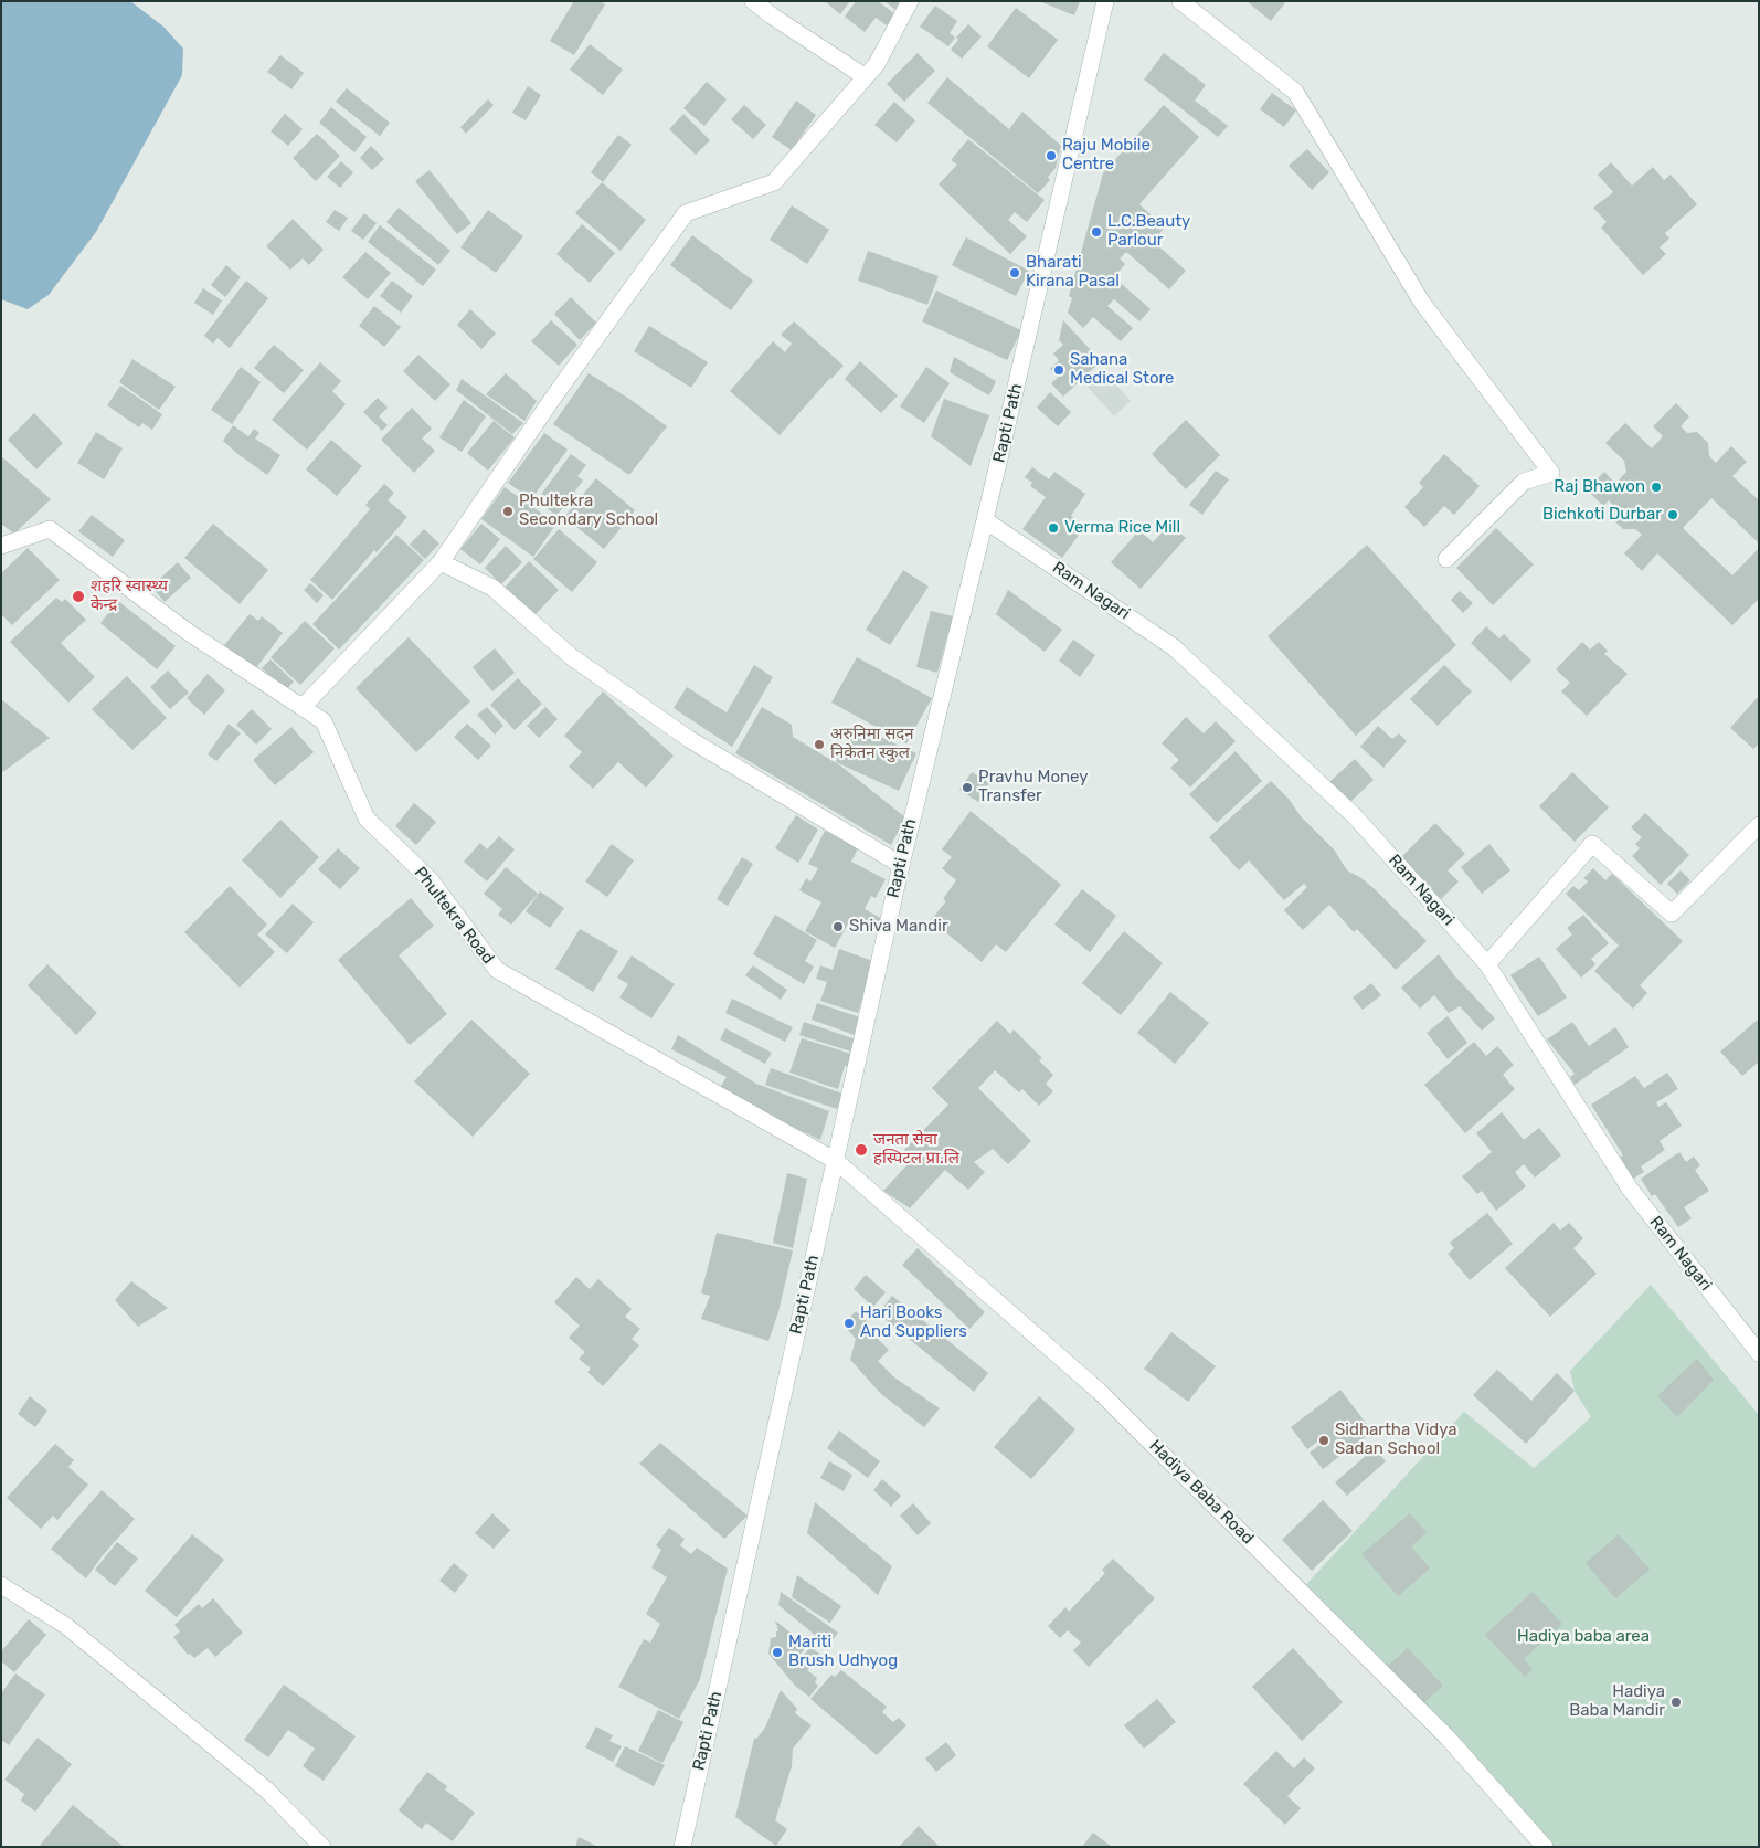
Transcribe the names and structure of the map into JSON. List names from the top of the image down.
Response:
{
  "streets": {
    "street": [
      "Rapti Path",
      "Ram Nagari",
      "Phultekra Road",
      "Hadiya Baba Road"
    ]
  },
  "crossings": [
    ["Rapti Path", "Ram Nagari"],
    ["Rapti Path", "Phultekra Road"],
    ["Rapti Path", "Hadiya Baba Road"],
    ["Phultekra Road", "Hadiya Baba Road"]
  ],
  "parks": ["Hadiya baba area"],
  "places": [
    "Raju Mobile Centre",
    "L.C.Beauty Parlour",
    "Bharati Kirana Pasal",
    "Sahana Medical Store",
    "Raj Bhawon",
    "Phultekra Secondary School",
    "Bichkoti Durbar",
    "Verma Rice Mill",
    "शहरि स्वास्थ्य केन्द्र",
    "अरुनिमा सदन निकेतन स्कुल",
    "Pravhu Money Transfer",
    "Shiva Mandir",
    "जनता सेवा हस्पिटल प्रा.लि",
    "Hari Books And Suppliers",
    "Sidhartha Vidya Sadan School",
    "Mariti Brush Udhyog",
    "Hadiya Baba Mandir"
  ]
}
